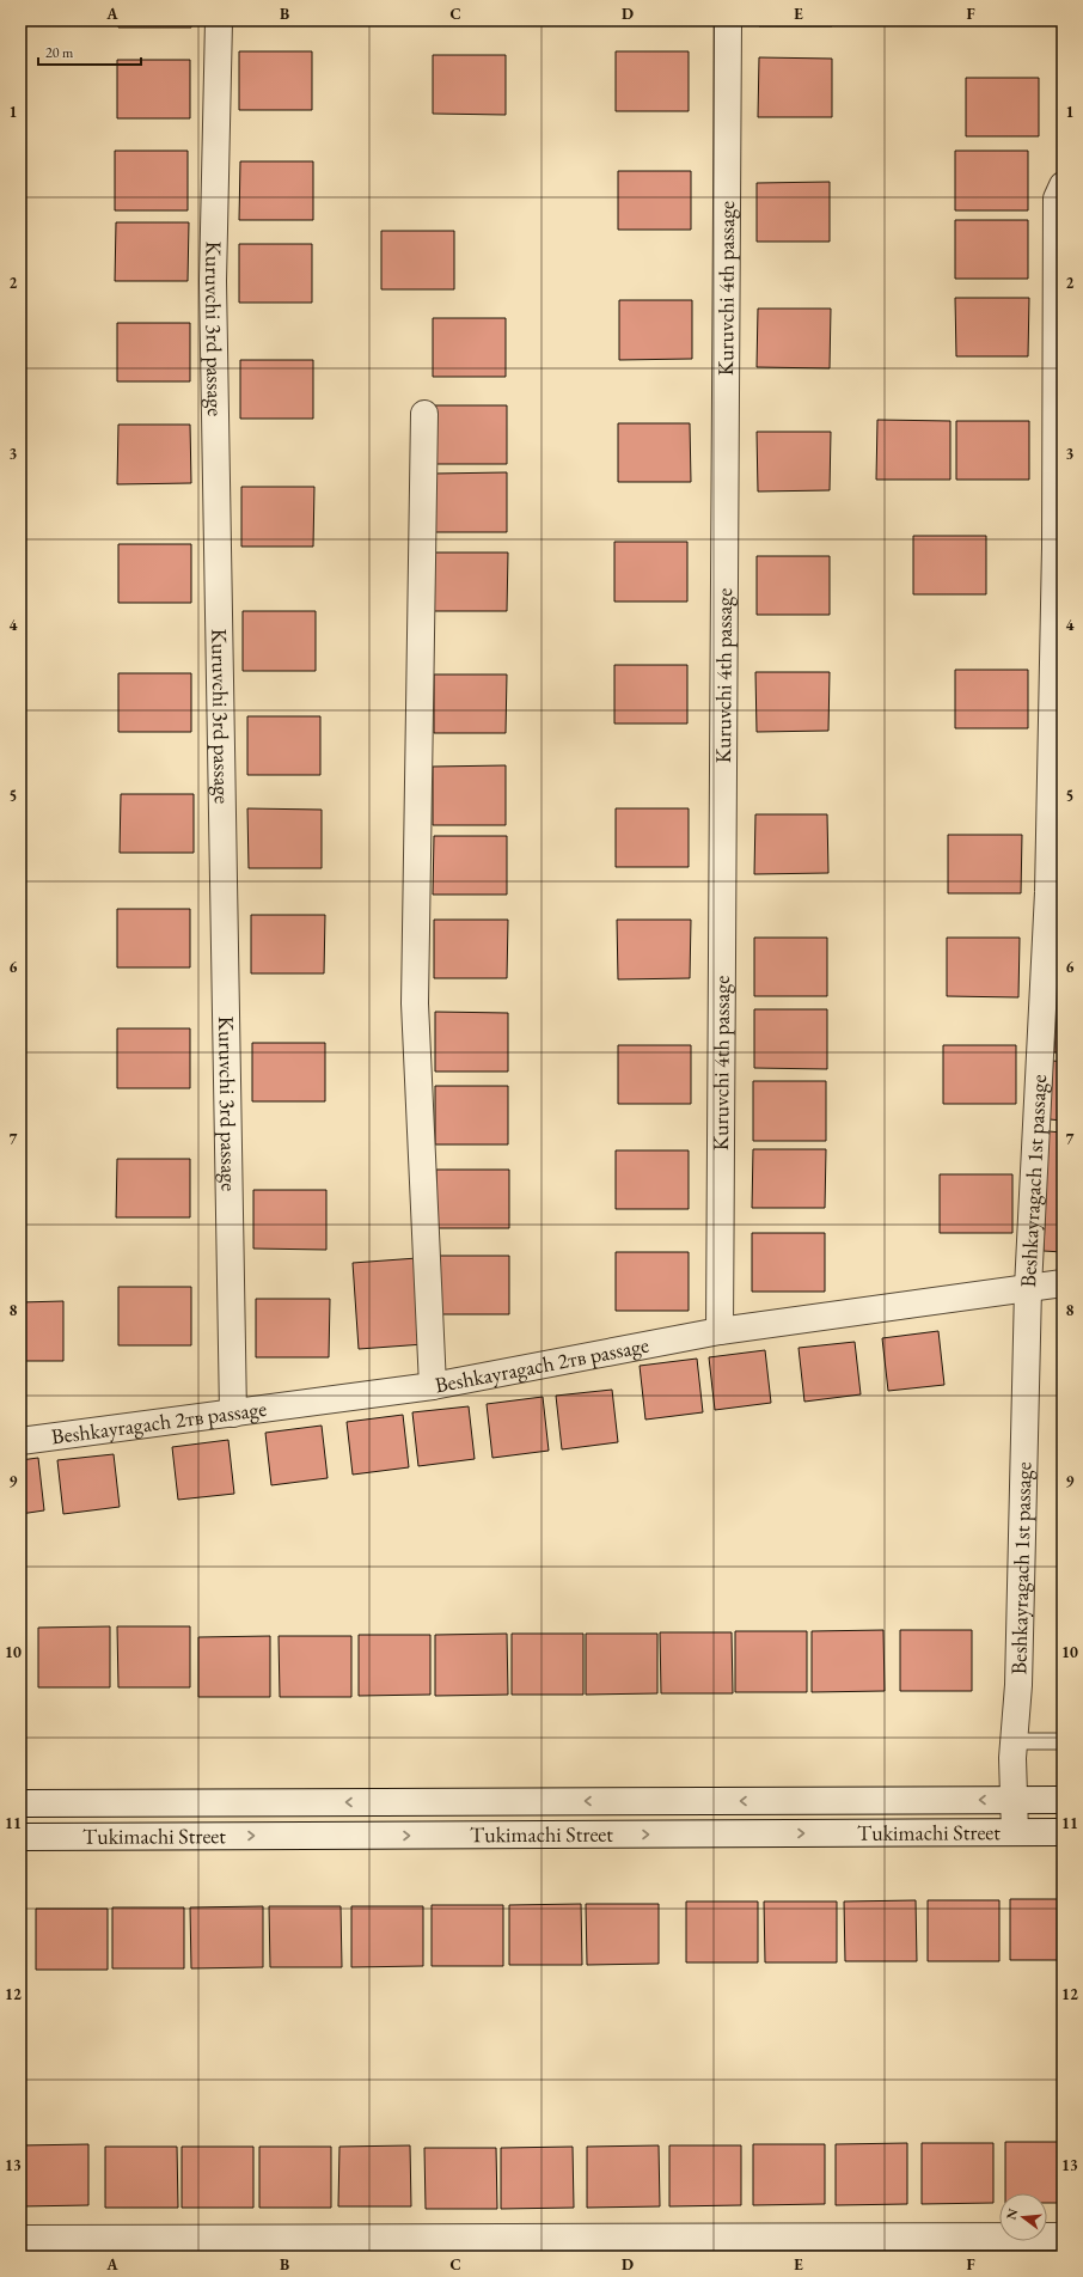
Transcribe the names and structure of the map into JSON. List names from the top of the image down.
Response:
{
  "streets": {
    "street": [
      "Kuruvchi 4th passage",
      "Kuruvchi 3rd passage",
      "Beshkayragach 1st passage",
      "Beshkayragach 2тв passage",
      "Tukimachi Street"
    ]
  },
  "crossings": [
    ["Kuruvchi 4th passage", "Beshkayragach 2тв passage"],
    ["Kuruvchi 3rd passage", "Beshkayragach 2тв passage"],
    ["Beshkayragach 1st passage", "Beshkayragach 2тв passage"],
    ["Beshkayragach 1st passage", "Tukimachi Street"]
  ],
  "scale_bar": "20 m",
  "north": "left",
  "grid": {
    "columns": [
      "A",
      "B",
      "C",
      "D",
      "E",
      "F"
    ],
    "rows": [
      "1",
      "2",
      "3",
      "4",
      "5",
      "6",
      "7",
      "8",
      "9",
      "10",
      "11",
      "12",
      "13"
    ]
  }
}
